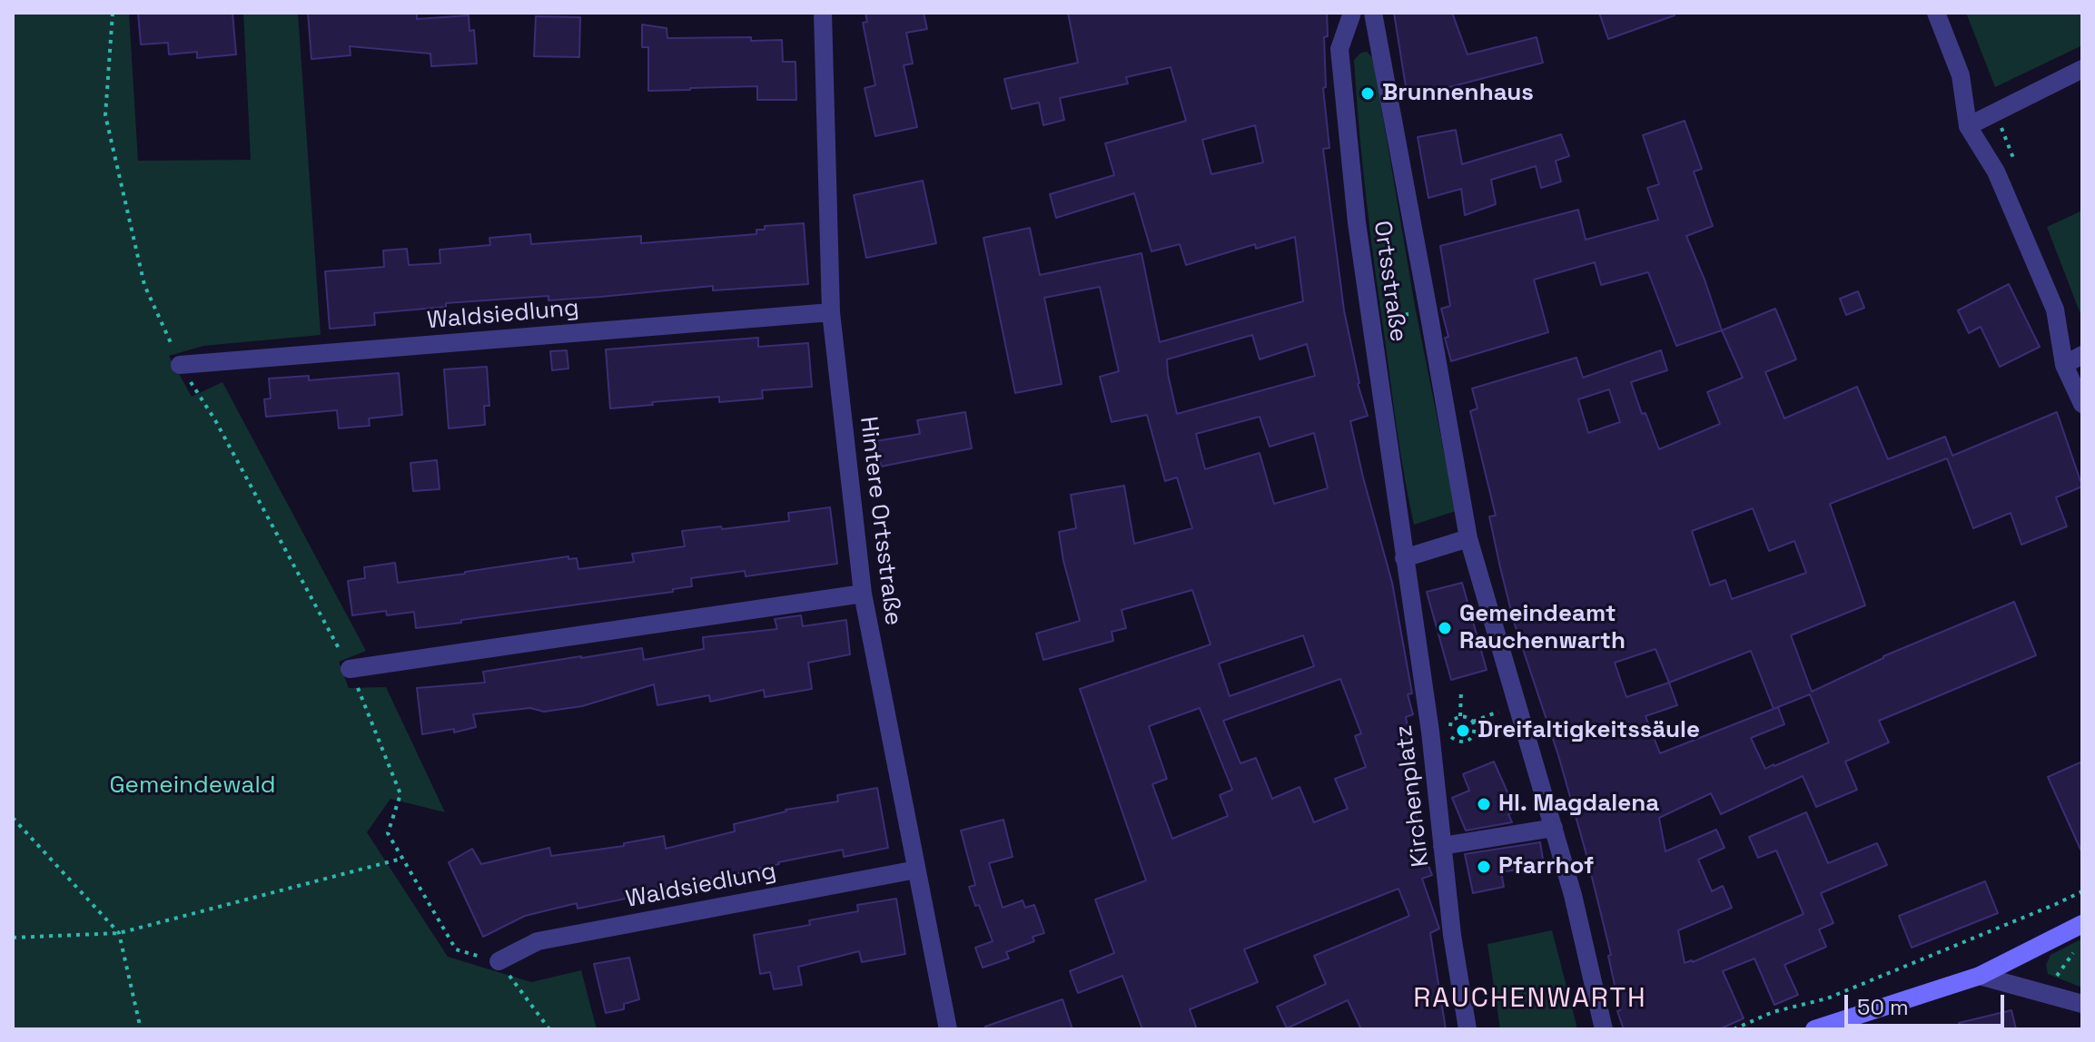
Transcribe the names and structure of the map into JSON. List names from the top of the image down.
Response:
{
  "streets": {
    "street": [
      "Ortsstraße",
      "Waldsiedlung",
      "Hintere Ortsstraße",
      "Kirchenplatz"
    ]
  },
  "crossings": [
    ["Ortsstraße", "Kirchenplatz"],
    ["Waldsiedlung", "Hintere Ortsstraße"]
  ],
  "districts": ["RAUCHENWARTH"],
  "parks": ["Gemeindewald"],
  "places": [
    "Brunnenhaus",
    "Gemeindeamt Rauchenwarth",
    "Dreifaltigkeitssäule",
    "Hl. Magdalena",
    "Pfarrhof"
  ],
  "scale_bar": "50 m"
}
